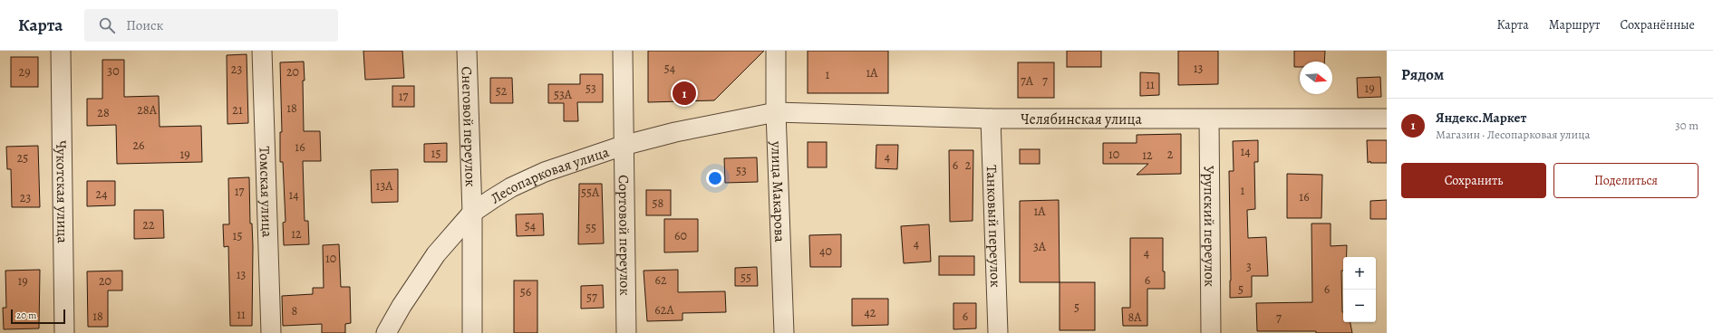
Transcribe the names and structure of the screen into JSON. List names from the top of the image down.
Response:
{
  "streets": {
    "street": [
      "Челябинская улица",
      "Снеговой переулок",
      "Лесопарковая улица",
      "Чукотская улица",
      "Томская улица",
      "улица Макарова",
      "Танковый переулок",
      "Урупский переулок",
      "Сортовой переулок"
    ]
  },
  "crossings": [
    ["Челябинская улица", "Лесопарковая улица"],
    ["Челябинская улица", "улица Макарова"],
    ["Челябинская улица", "Танковый переулок"],
    ["Челябинская улица", "Урупский переулок"],
    ["Снеговой переулок", "Лесопарковая улица"],
    ["Лесопарковая улица", "улица Макарова"],
    ["Лесопарковая улица", "Сортовой переулок"]
  ],
  "house_numbers": [
    "54",
    "13",
    "23",
    "30",
    "29",
    "20",
    "1А",
    "1",
    "7А",
    "7",
    "11",
    "53",
    "19",
    "52",
    "53А",
    "17",
    "18",
    "28А",
    "21",
    "28",
    "26",
    "16",
    "14",
    "15",
    "19",
    "10",
    "2",
    "12",
    "4",
    "25",
    "6",
    "2",
    "53",
    "13А",
    "1",
    "17",
    "55А",
    "24",
    "14",
    "16",
    "23",
    "58",
    "1А",
    "22",
    "54",
    "55",
    "12",
    "15",
    "60",
    "4",
    "3А",
    "40",
    "4",
    "10",
    "3",
    "13",
    "55",
    "62",
    "6",
    "19",
    "20",
    "5",
    "6",
    "56",
    "57",
    "5",
    "62А",
    "8",
    "42",
    "11",
    "18",
    "6",
    "8А",
    "7"
  ],
  "scale_bar": "20 m",
  "north": "right",
  "page": {
    "header": "Карта",
    "search": "Поиск",
    "nav": ["Карта", "Маршрут", "Сохранённые"],
    "heading": "Рядом",
    "pins": "1",
    "list": [
      {
        "mark": "1",
        "name": "Яндекс.Маркет",
        "note": "Магазин · Лесопарковая улица",
        "value": "30 m"
      }
    ],
    "buttons": ["Сохранить", "Поделиться"],
    "map_buttons": ["+", "−"],
    "scale": "20 m"
  }
}
